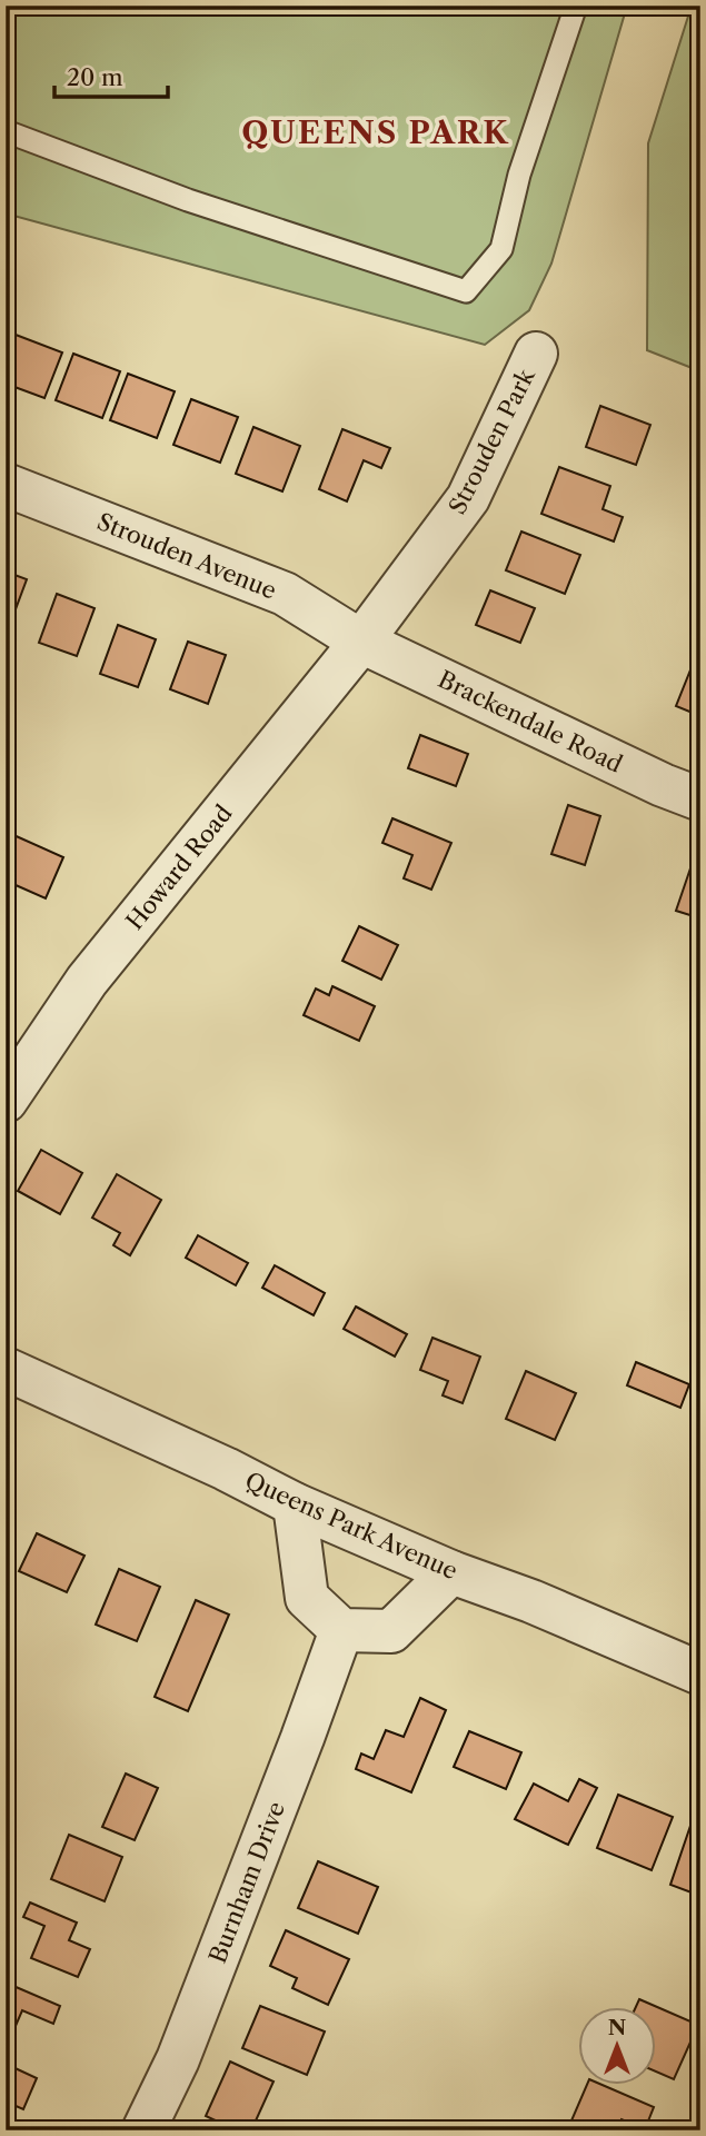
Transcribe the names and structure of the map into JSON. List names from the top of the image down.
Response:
{
  "streets": {
    "street": [
      "Strouden Park",
      "Strouden Avenue",
      "Brackendale Road",
      "Howard Road",
      "Queens Park Avenue",
      "Burnham Drive"
    ]
  },
  "crossings": [
    ["Strouden Park", "Strouden Avenue"],
    ["Strouden Park", "Brackendale Road"],
    ["Strouden Park", "Howard Road"],
    ["Strouden Avenue", "Brackendale Road"],
    ["Strouden Avenue", "Howard Road"],
    ["Brackendale Road", "Howard Road"]
  ],
  "districts": ["QUEENS PARK"],
  "scale_bar": "20 m",
  "north": "top"
}
